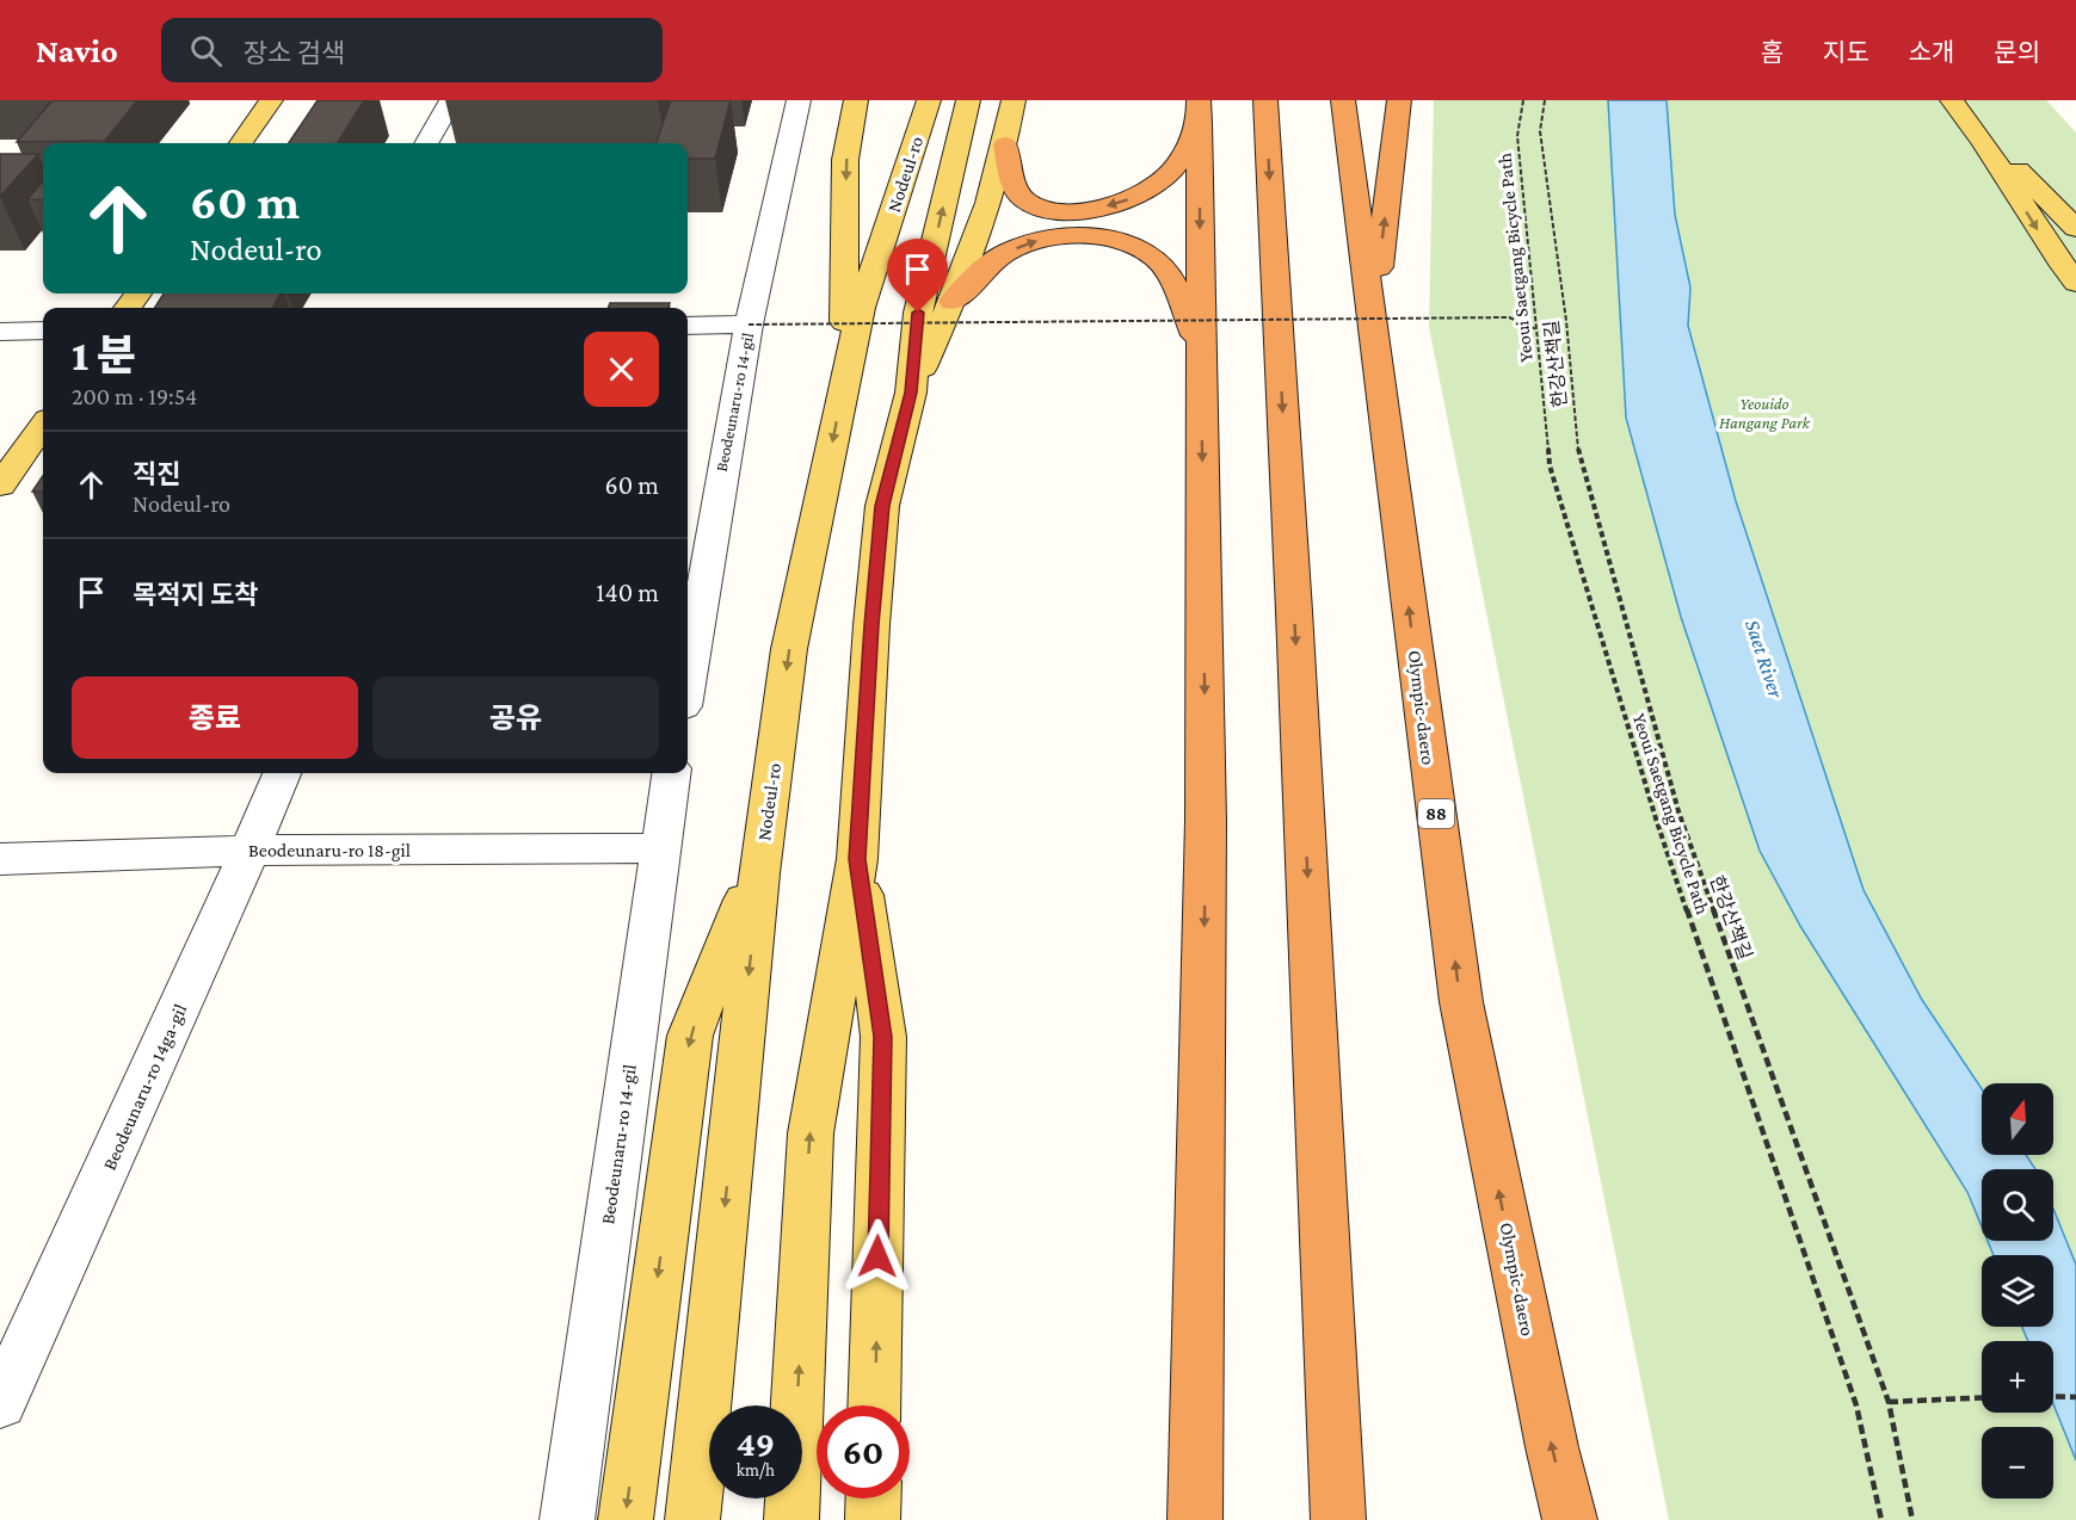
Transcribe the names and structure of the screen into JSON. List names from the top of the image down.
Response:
{
  "streets": {
    "highway": ["Olympic-daero", "88"],
    "main road": ["Nodeul-ro"],
    "street": ["Beodeunaru-ro 14-gil", "Beodeunaru-ro 18-gil", "Beodeunaru-ro 14ga-gil"],
    "path": ["Yeoui Saetgang Bicycle Path", "한강산책길"]
  },
  "crossings": [
    ["Beodeunaru-ro 14-gil", "Beodeunaru-ro 18-gil"],
    ["Beodeunaru-ro 18-gil", "Beodeunaru-ro 14ga-gil"]
  ],
  "water": ["Saet River"],
  "parks": ["Yeouido Hangang Park"],
  "north": "top",
  "page": {
    "header": "Navio",
    "search": "장소 검색",
    "nav": [
      "홈",
      "지도",
      "소개",
      "문의"
    ],
    "turn": ["60 m", "Nodeul-ro"],
    "heading": ["1 분", "200 m · 19:54"],
    "list": [
      {
        "name": "직진",
        "note": "Nodeul-ro",
        "value": "60 m"
      },
      {
        "name": "목적지 도착",
        "value": "140 m"
      }
    ],
    "buttons": ["종료", "공유"],
    "map_buttons": ["+", "−"],
    "speed": "49 km/h",
    "limit": "60"
  }
}
